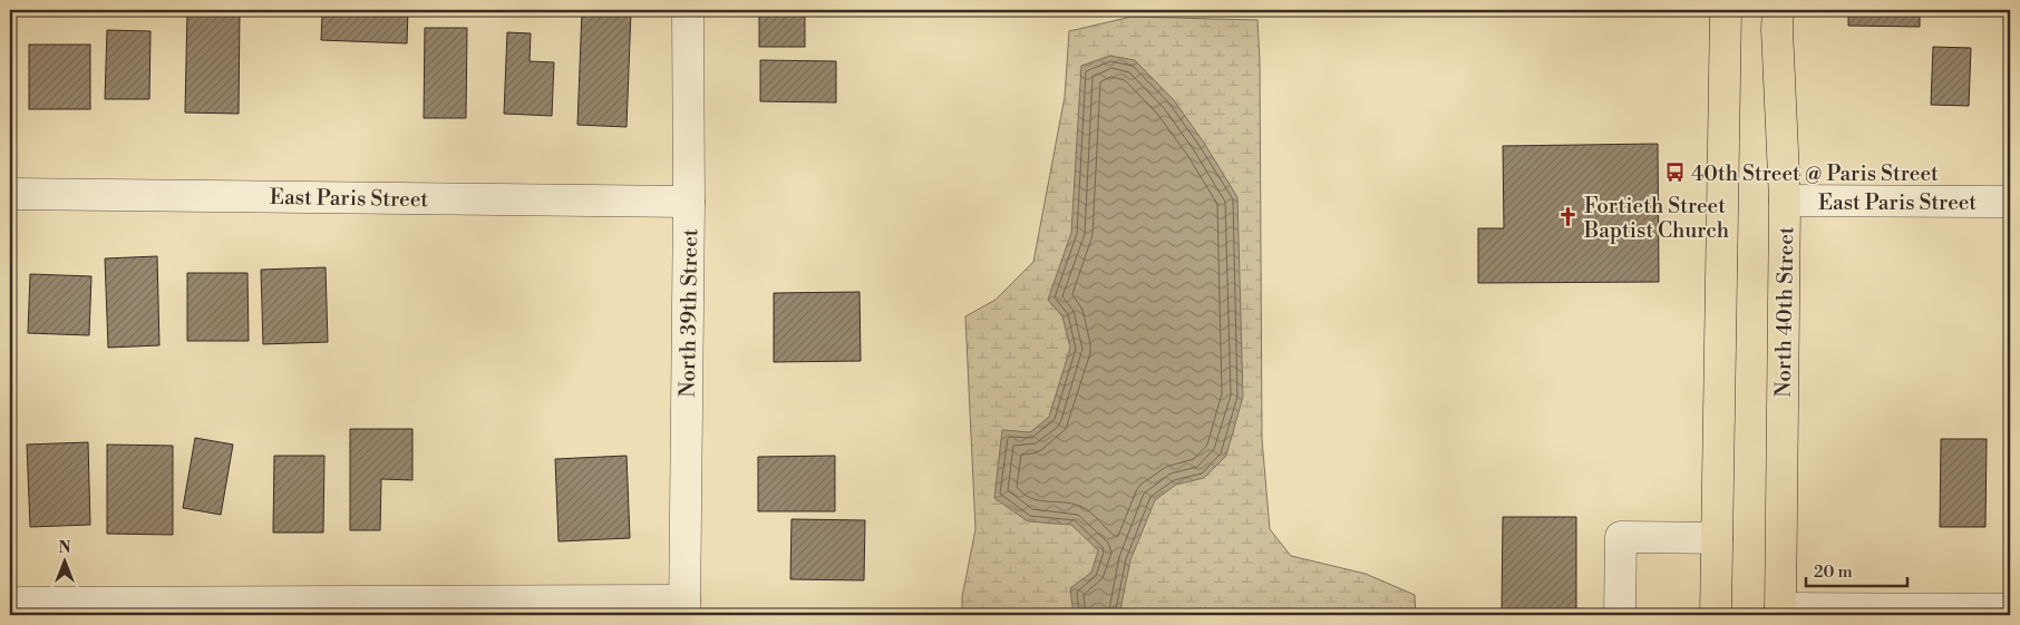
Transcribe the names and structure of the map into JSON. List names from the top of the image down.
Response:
{
  "streets": {
    "main road": ["North 40th Street"],
    "street": ["East Paris Street", "North 39th Street"]
  },
  "crossings": [
    ["East Paris Street", "North 40th Street"],
    ["East Paris Street", "North 39th Street"]
  ],
  "places": {
    "bus stop": ["40th Street @ Paris Street"],
    "church": ["Fortieth Street Baptist Church"]
  },
  "scale_bar": "20 m",
  "north": "top"
}
